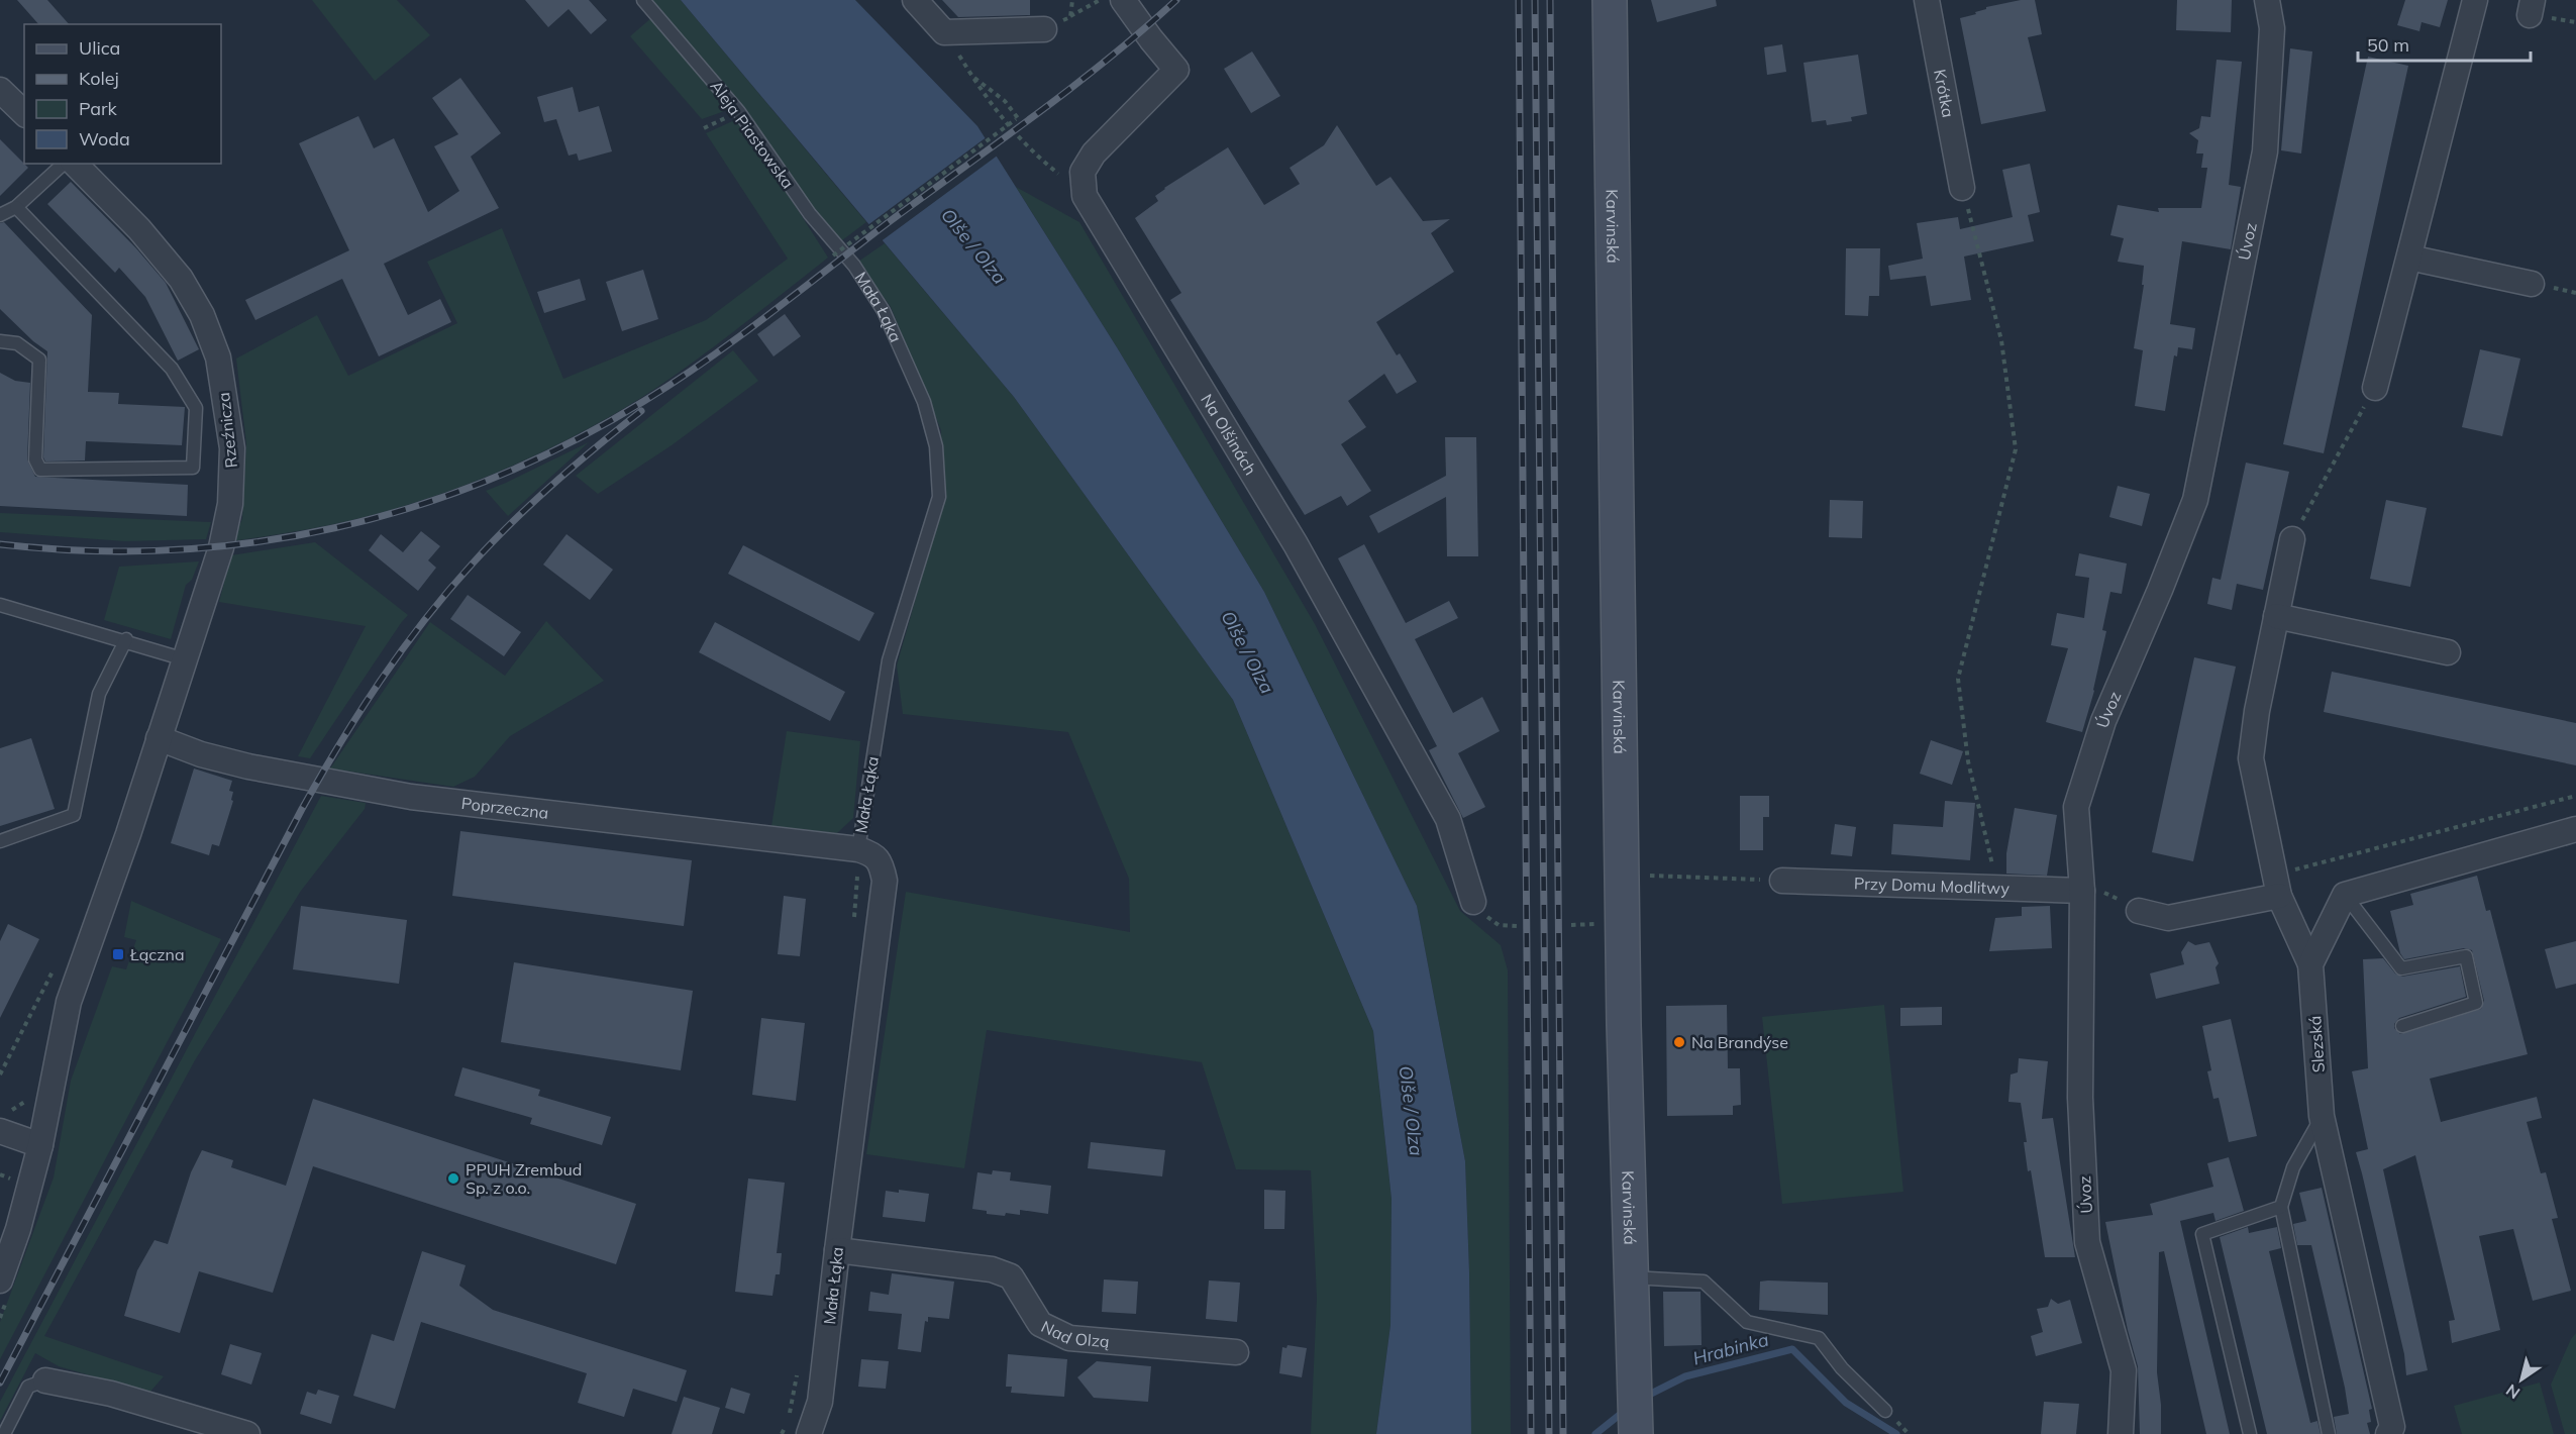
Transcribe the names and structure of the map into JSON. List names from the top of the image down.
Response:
{
  "streets": {
    "main road": ["Karvinská"],
    "street": [
      "Krótka",
      "Úvoz",
      "Mała Łąka",
      "Rzeźnicza",
      "Na Olšinách",
      "Poprzeczna",
      "Przy Domu Modlitwy",
      "Slezská",
      "Nad Olzą"
    ],
    "lane": ["Aleja Piastowska"]
  },
  "crossings": [
    ["Aleja Piastowska", "Mała Łąka"],
    ["Úvoz", "Przy Domu Modlitwy"],
    ["Mała Łąka", "Poprzeczna"],
    ["Mała Łąka", "Nad Olzą"],
    ["Rzeźnicza", "Poprzeczna"]
  ],
  "water": ["Olše / Olza", "Hrabinka"],
  "places": {
    "transit": ["Łączna"],
    "other": ["Na Brandýse", "PPUH Zrembud Sp. z o.o."]
  },
  "legend": [
    "Ulica",
    "Kolej",
    "Park",
    "Woda"
  ],
  "scale_bar": "50 m",
  "north": "bottom left"
}
